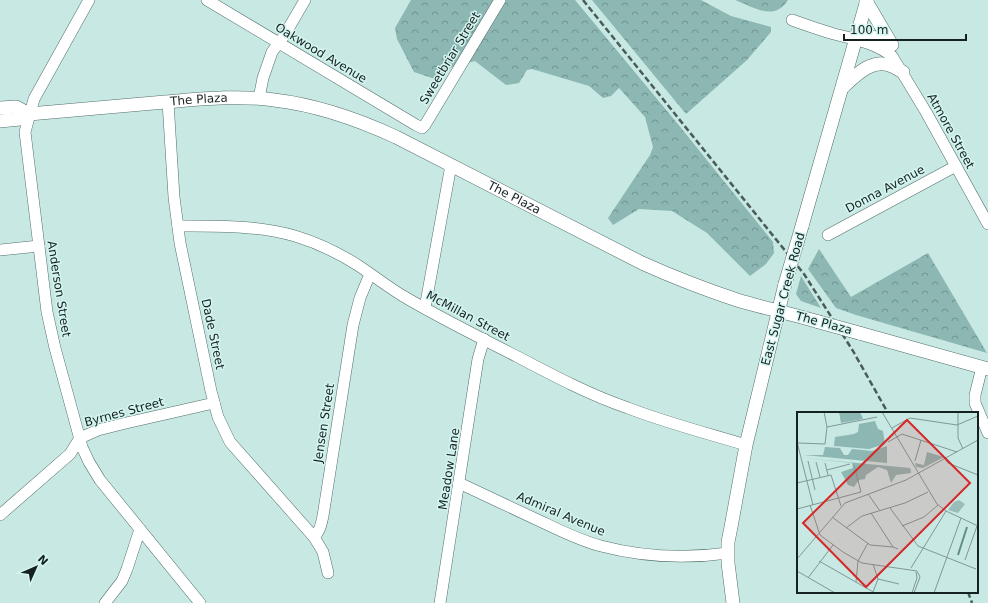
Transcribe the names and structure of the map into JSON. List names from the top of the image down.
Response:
{
  "streets": {
    "main road": ["The Plaza", "East Sugar Creek Road"],
    "street": [
      "Oakwood Avenue",
      "Sweetbriar Street",
      "Atmore Street",
      "Donna Avenue",
      "Anderson Street",
      "McMillan Street",
      "Dade Street",
      "Byrnes Street",
      "Jensen Street",
      "Meadow Lane",
      "Admiral Avenue"
    ]
  },
  "crossings": [
    ["Oakwood Avenue", "Sweetbriar Street"],
    ["The Plaza", "Anderson Street"],
    ["The Plaza", "East Sugar Creek Road"],
    ["The Plaza", "Dade Street"],
    ["Atmore Street", "Donna Avenue"],
    ["Atmore Street", "East Sugar Creek Road"],
    ["Anderson Street", "Byrnes Street"],
    ["East Sugar Creek Road", "McMillan Street"],
    ["East Sugar Creek Road", "Admiral Avenue"],
    ["McMillan Street", "Dade Street"],
    ["McMillan Street", "Jensen Street"],
    ["McMillan Street", "Meadow Lane"],
    ["Dade Street", "Byrnes Street"],
    ["Dade Street", "Jensen Street"],
    ["Meadow Lane", "Admiral Avenue"]
  ],
  "scale_bar": "100 m",
  "north": "top right"
}
